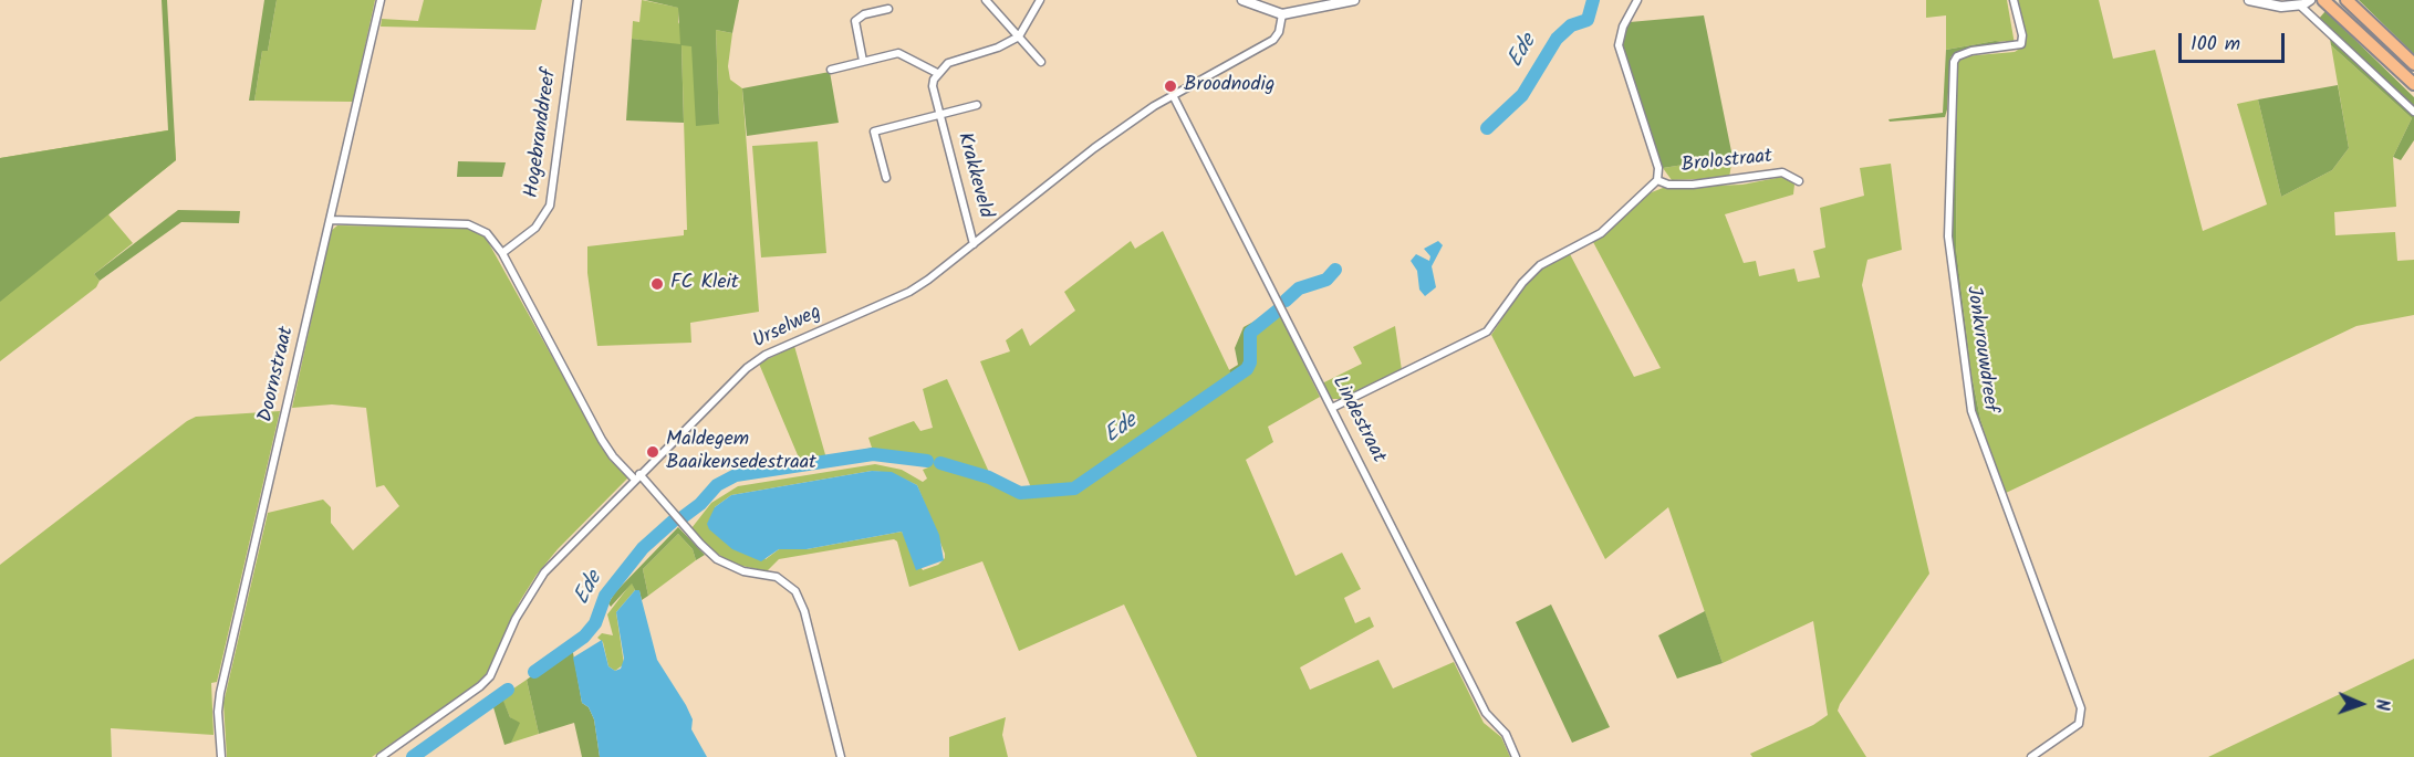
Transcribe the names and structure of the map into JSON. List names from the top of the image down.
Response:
{
  "streets": {
    "street": [
      "Hogebranddreef",
      "Brolostraat",
      "Krakkeveld",
      "Urselweg",
      "Jonkvrouwdreef",
      "Doornstraat",
      "Lindestraat"
    ]
  },
  "crossings": [
    ["Krakkeveld", "Urselweg"],
    ["Urselweg", "Lindestraat"]
  ],
  "water": ["Ede"],
  "places": ["Broodnodig", "FC Kleit", "Maldegem Baaikensedestraat"],
  "scale_bar": "100 m",
  "north": "right"
}
